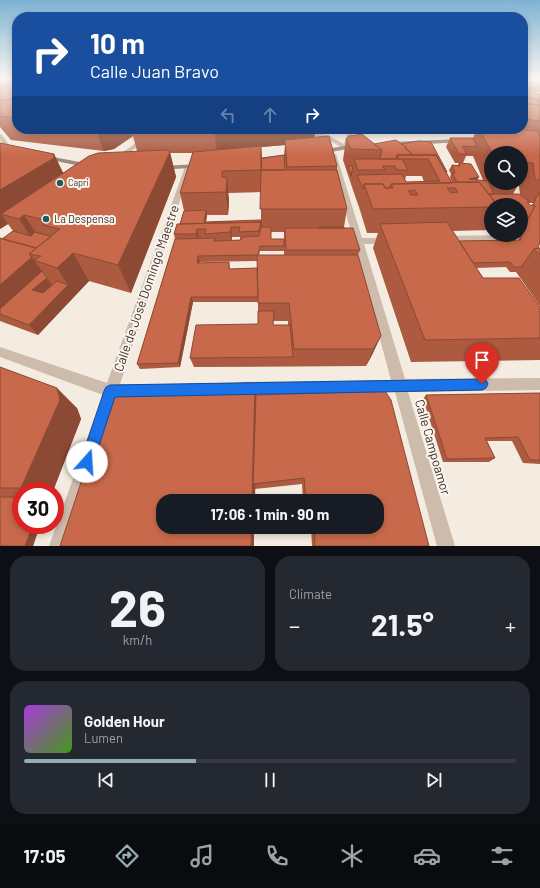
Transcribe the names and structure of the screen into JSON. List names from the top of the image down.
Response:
{
  "streets": {
    "street": ["Calle de José Domingo Maestre", "Calle Campoamor"]
  },
  "places": ["Capri", "La Despensa"],
  "page": {
    "turn": ["10 m", "Calle Juan Bravo"],
    "limit": "30",
    "trip": "17:06 · 1 min · 90 m",
    "tile": [
      ["26", "km/h"],
      "Climate"
    ],
    "heat": ["−", "21.5°", "+"],
    "song": ["Golden Hour", "Lumen"],
    "tabs": "17:05"
  }
}
